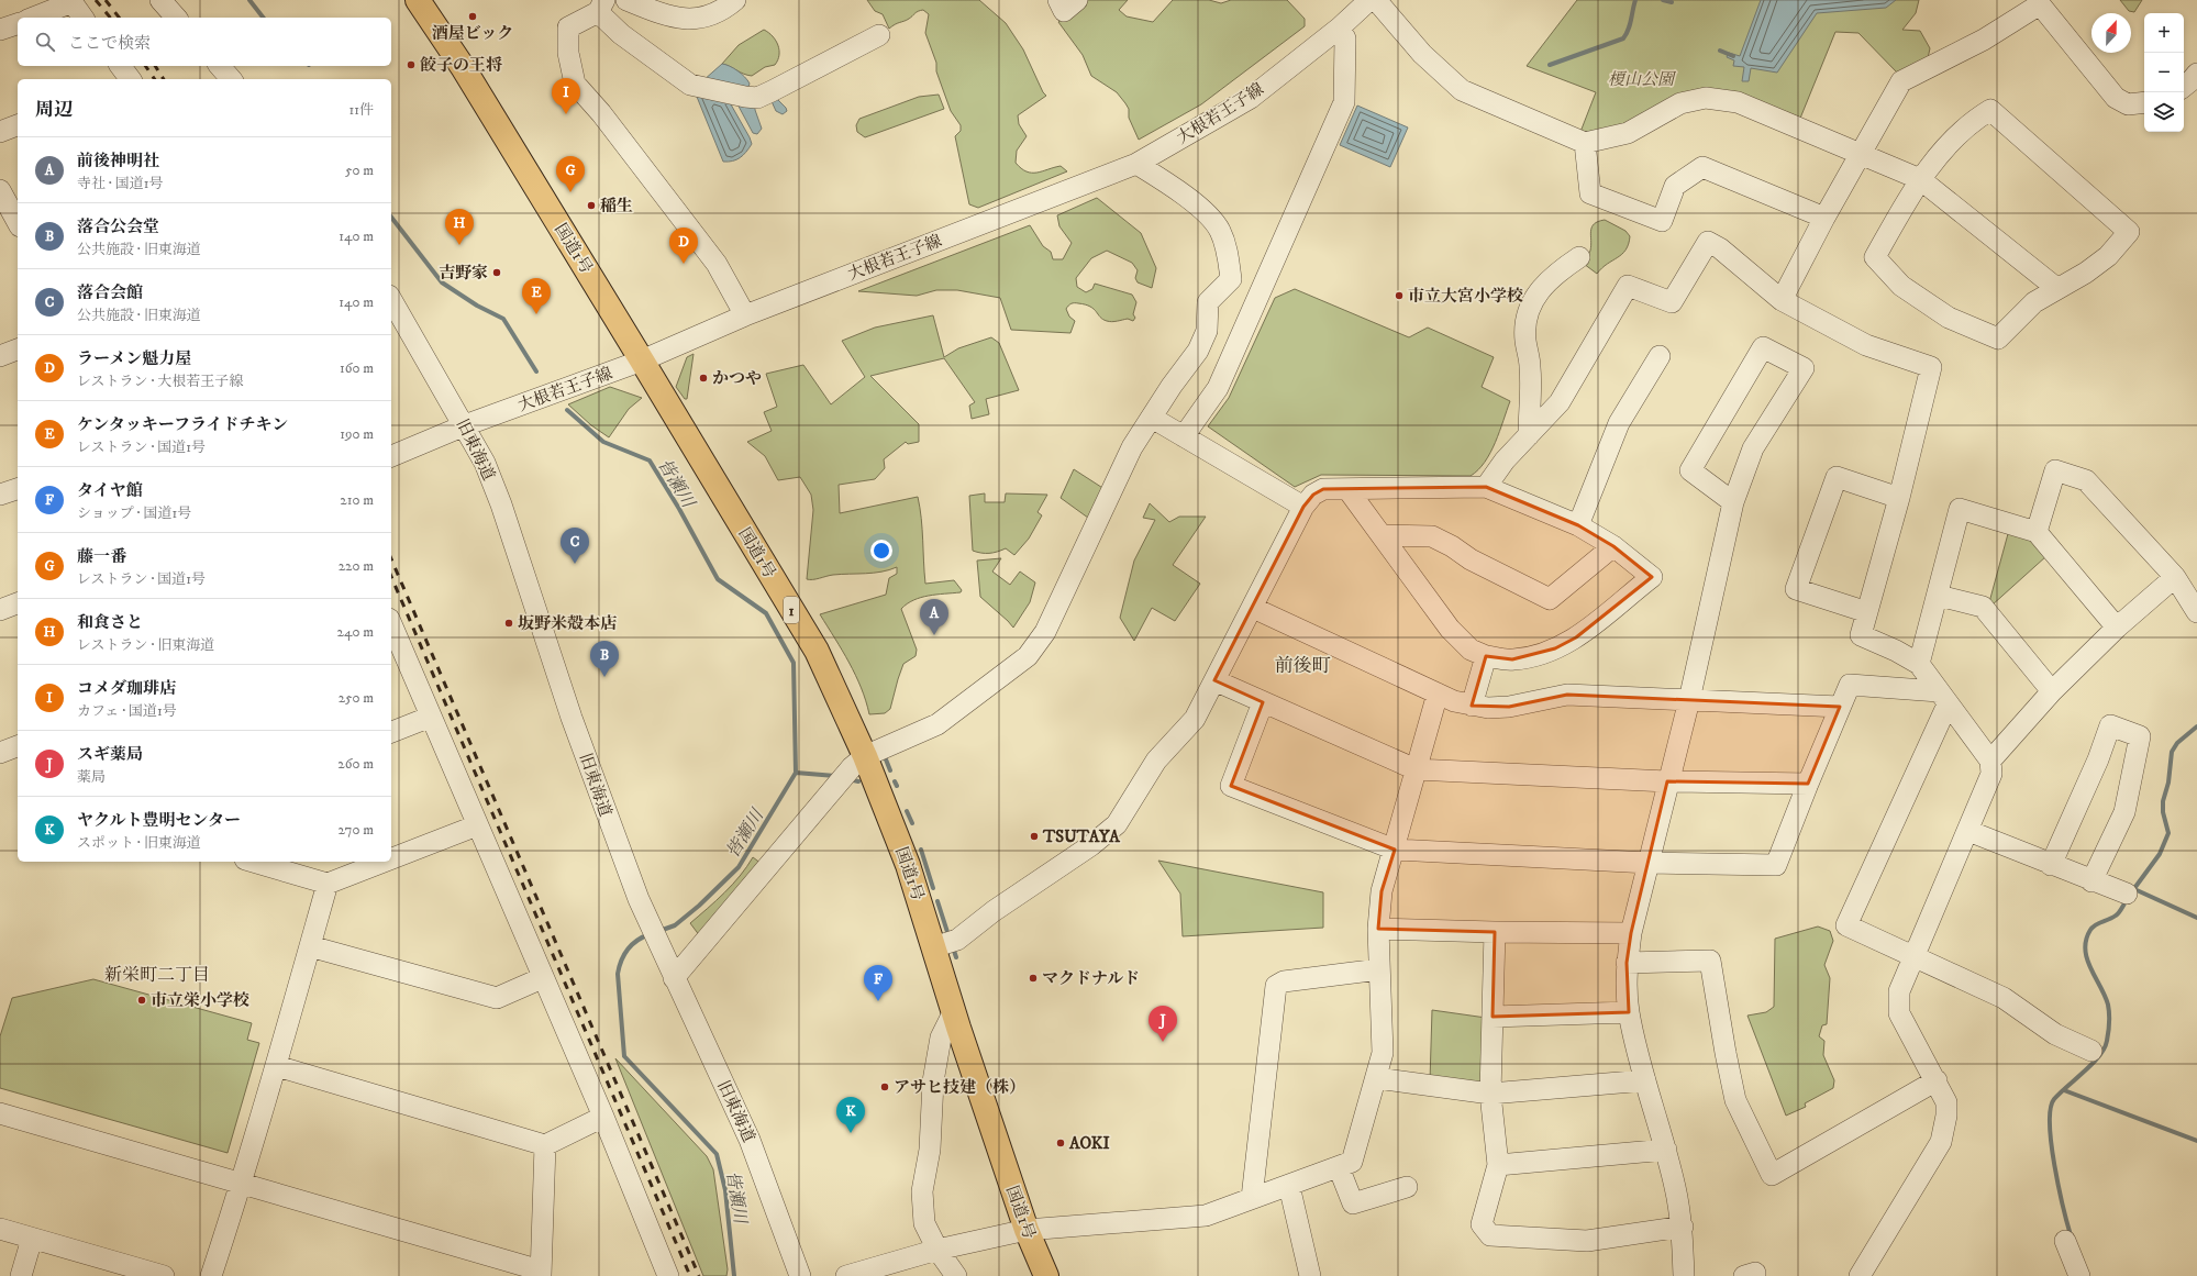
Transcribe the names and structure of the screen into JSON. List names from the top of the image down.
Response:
{
  "streets": {
    "highway": ["国道1号", "1"],
    "street": ["大根若王子線", "旧東海道"]
  },
  "crossings": [
    ["大根若王子線", "国道1号"],
    ["大根若王子線", "旧東海道"]
  ],
  "districts": ["前後町", "新栄町二丁目"],
  "water": ["皆瀬川"],
  "parks": ["榎山公園"],
  "places": [
    "酒屋ビック",
    "餃子の王将",
    "稲生",
    "吉野家",
    "市立大宮小学校",
    "かつや",
    "坂野米殻本店",
    "TSUTAYA",
    "マクドナルド",
    "市立栄小学校",
    "アサヒ技建（株）",
    "AOKI"
  ],
  "north": "top",
  "page": {
    "map_buttons": ["+", "−"],
    "search": "ここで検索",
    "pins": [
      "I",
      "G",
      "H",
      "D",
      "E",
      "C",
      "A",
      "B",
      "F",
      "J",
      "K"
    ],
    "heading": ["周辺", "11件"],
    "list": [
      {
        "mark": "A",
        "name": "前後神明社",
        "note": "寺社 · 国道1号",
        "value": "50 m"
      },
      {
        "mark": "B",
        "name": "落合公会堂",
        "note": "公共施設 · 旧東海道",
        "value": "140 m"
      },
      {
        "mark": "C",
        "name": "落合会館",
        "note": "公共施設 · 旧東海道",
        "value": "140 m"
      },
      {
        "mark": "D",
        "name": "ラーメン魁力屋",
        "note": "レストラン · 大根若王子線",
        "value": "160 m"
      },
      {
        "mark": "E",
        "name": "ケンタッキーフライドチキン",
        "note": "レストラン · 国道1号",
        "value": "190 m"
      },
      {
        "mark": "F",
        "name": "タイヤ館",
        "note": "ショップ · 国道1号",
        "value": "210 m"
      },
      {
        "mark": "G",
        "name": "藤一番",
        "note": "レストラン · 国道1号",
        "value": "220 m"
      },
      {
        "mark": "H",
        "name": "和食さと",
        "note": "レストラン · 旧東海道",
        "value": "240 m"
      },
      {
        "mark": "I",
        "name": "コメダ珈琲店",
        "note": "カフェ · 国道1号",
        "value": "250 m"
      },
      {
        "mark": "J",
        "name": "スギ薬局",
        "note": "薬局",
        "value": "260 m"
      },
      {
        "mark": "K",
        "name": "ヤクルト豊明センター",
        "note": "スポット · 旧東海道",
        "value": "270 m"
      }
    ]
  }
}
